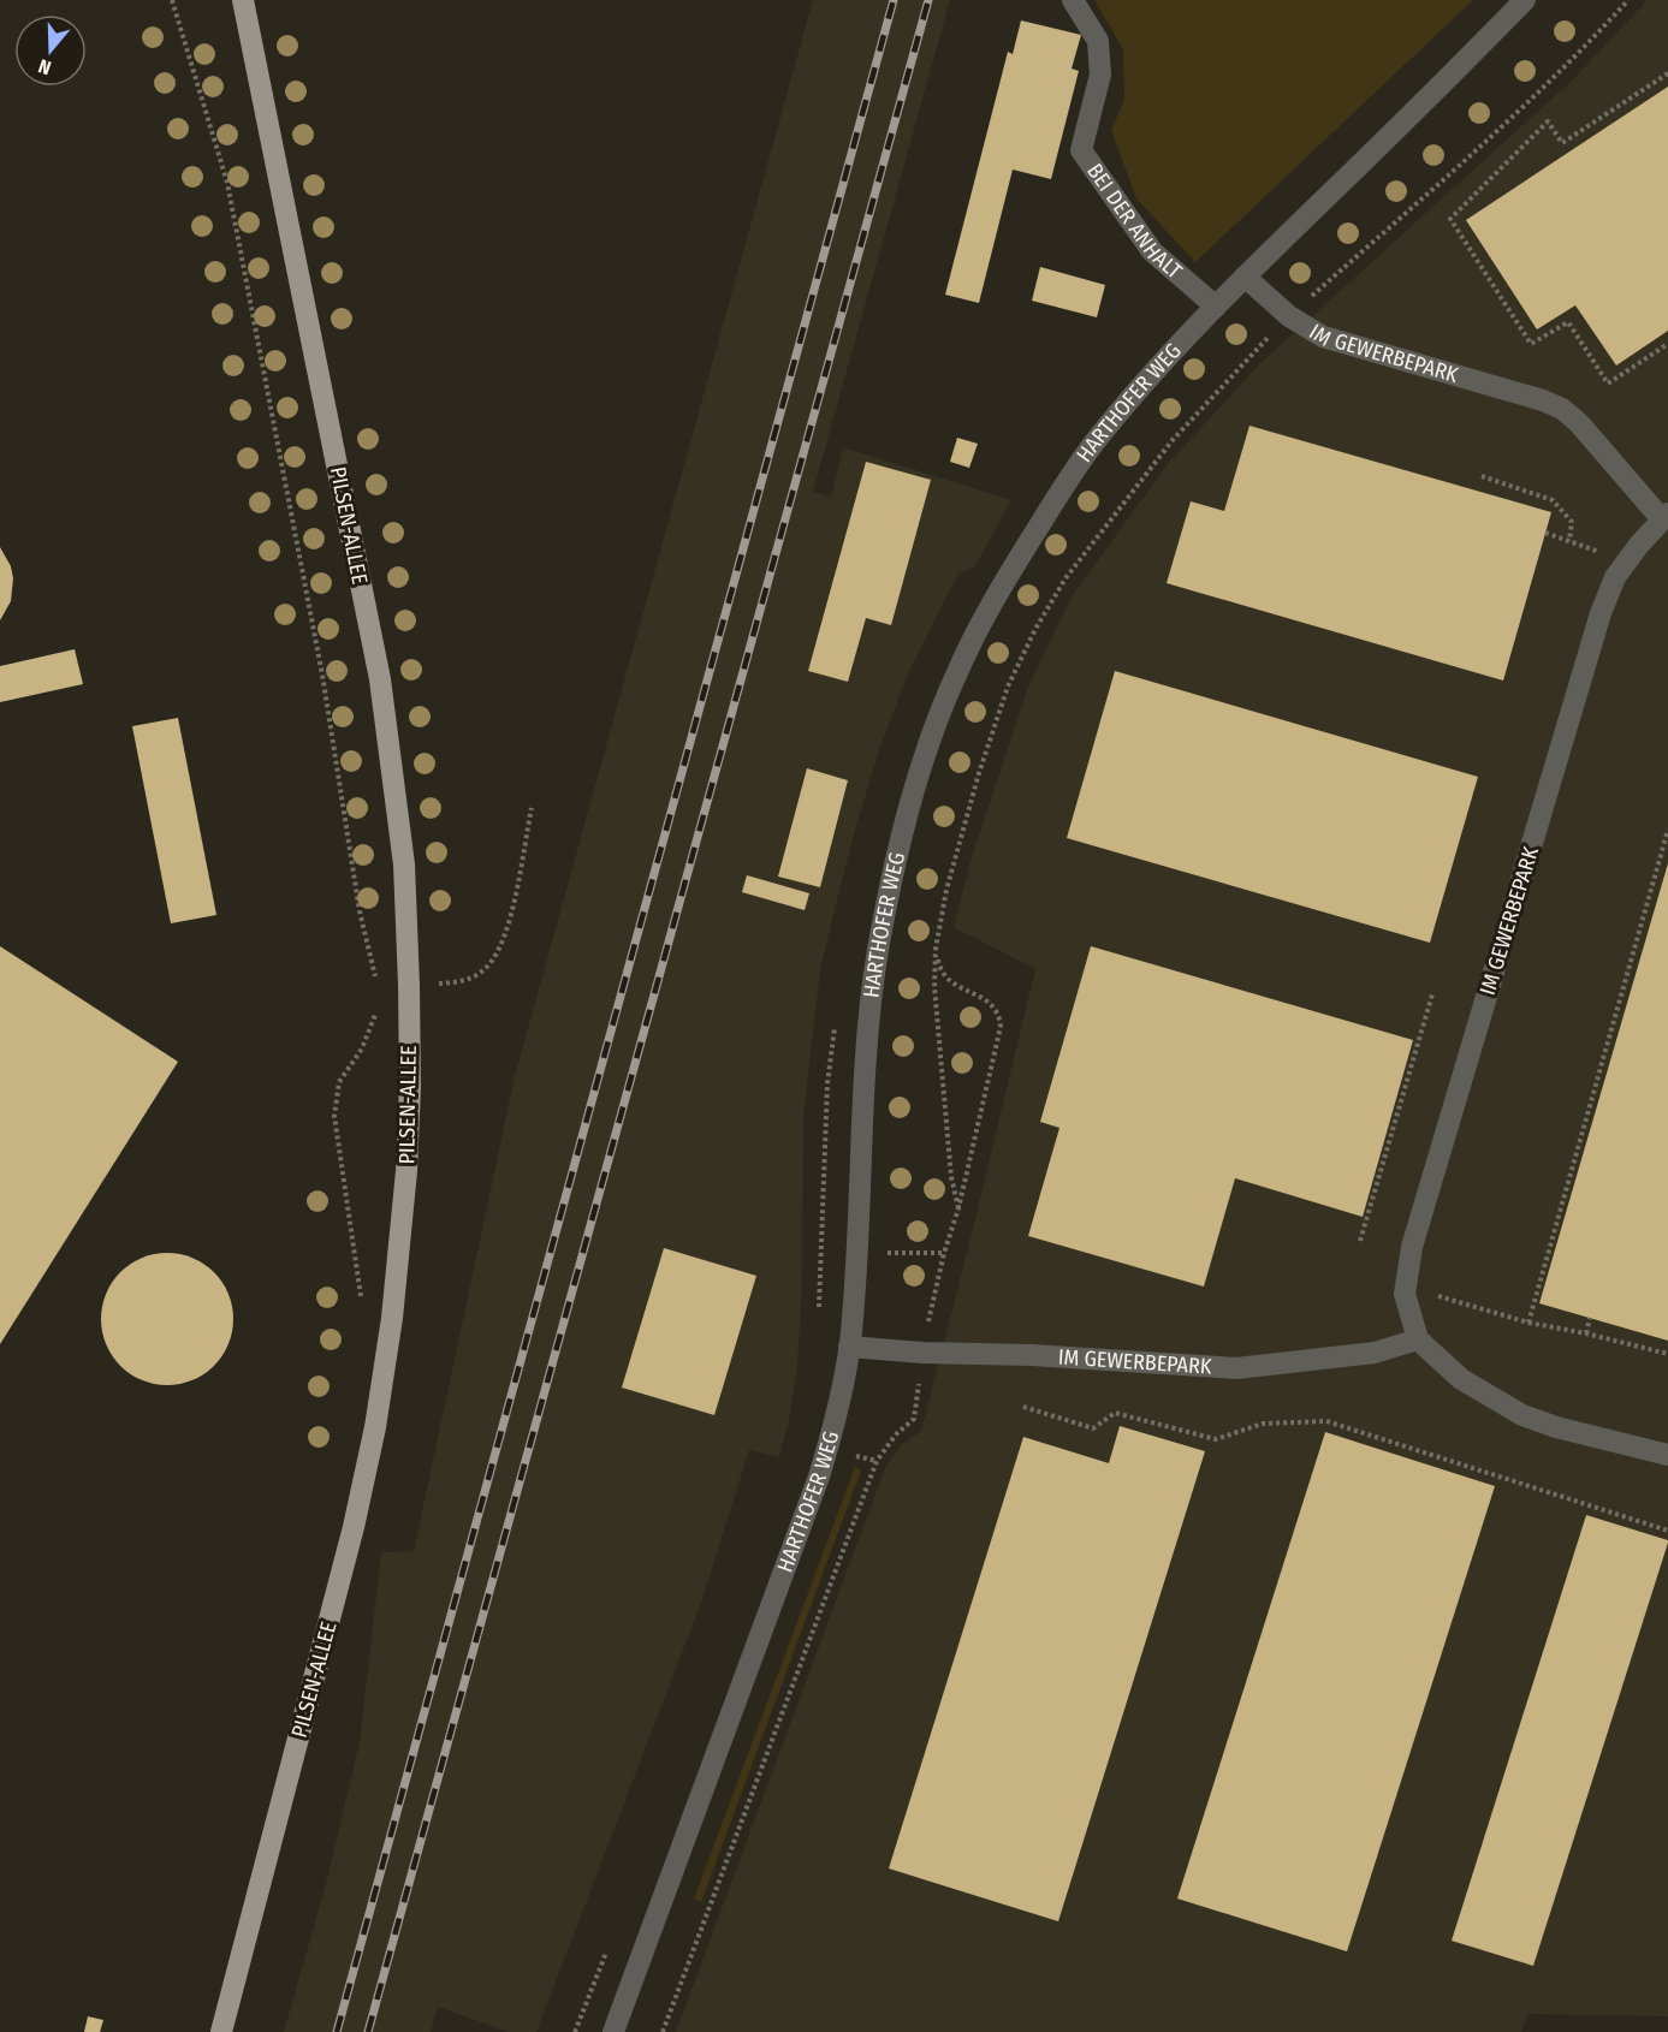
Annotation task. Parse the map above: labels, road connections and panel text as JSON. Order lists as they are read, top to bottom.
{
  "streets": {
    "main road": ["PILSEN-ALLEE"],
    "street": ["BEI DER ANHALT", "IM GEWERBEPARK", "HARTHOFER WEG"]
  },
  "crossings": [
    ["BEI DER ANHALT", "HARTHOFER WEG"],
    ["IM GEWERBEPARK", "HARTHOFER WEG"]
  ],
  "north": "bottom"
}
